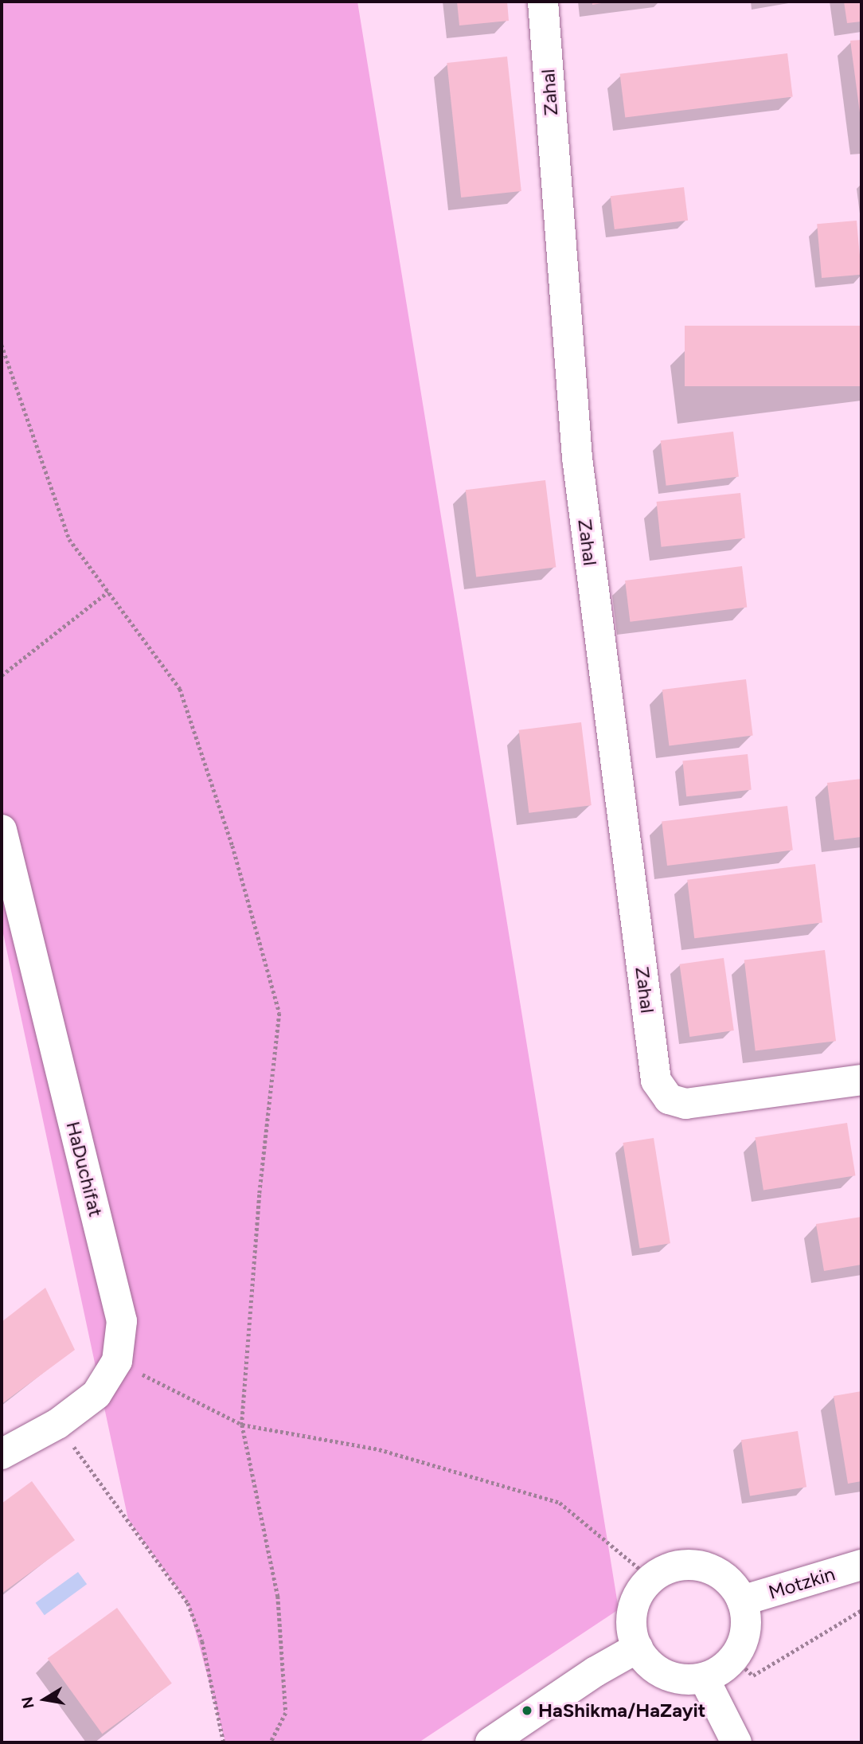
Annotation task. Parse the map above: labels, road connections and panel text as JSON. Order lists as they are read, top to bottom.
{
  "streets": {
    "street": ["Zahal", "HaDuchifat", "Motzkin"]
  },
  "places": ["HaShikma/HaZayit"],
  "north": "left"
}
